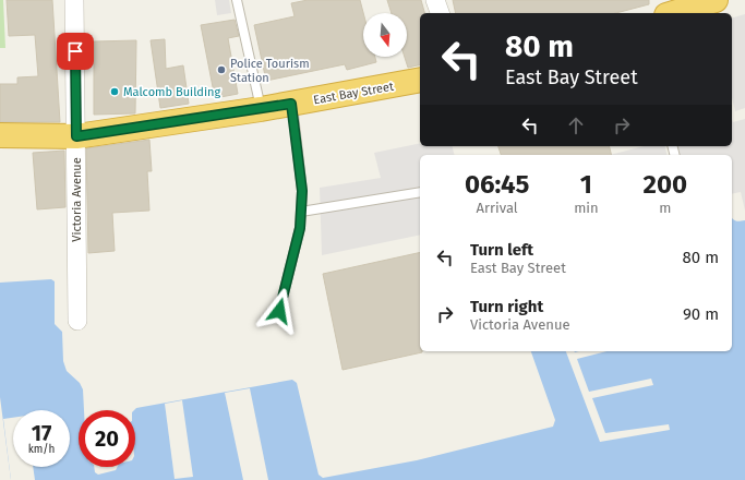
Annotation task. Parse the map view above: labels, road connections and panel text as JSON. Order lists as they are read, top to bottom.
{
  "streets": {
    "highway": ["East Bay Street"],
    "street": ["Victoria Avenue"]
  },
  "crossings": [
    ["East Bay Street", "Victoria Avenue"]
  ],
  "places": ["Police Tourism Station", "Malcomb Building"],
  "north": "bottom",
  "page": {
    "turn": ["80 m", "East Bay Street"],
    "eta": [
      "06:45",
      "Arrival",
      "1",
      "min",
      "200",
      "m"
    ],
    "list": [
      {
        "name": "Turn left",
        "note": "East Bay Street",
        "value": "80 m"
      },
      {
        "name": "Turn right",
        "note": "Victoria Avenue",
        "value": "90 m"
      }
    ],
    "speed": "17 km/h",
    "limit": "20"
  }
}
